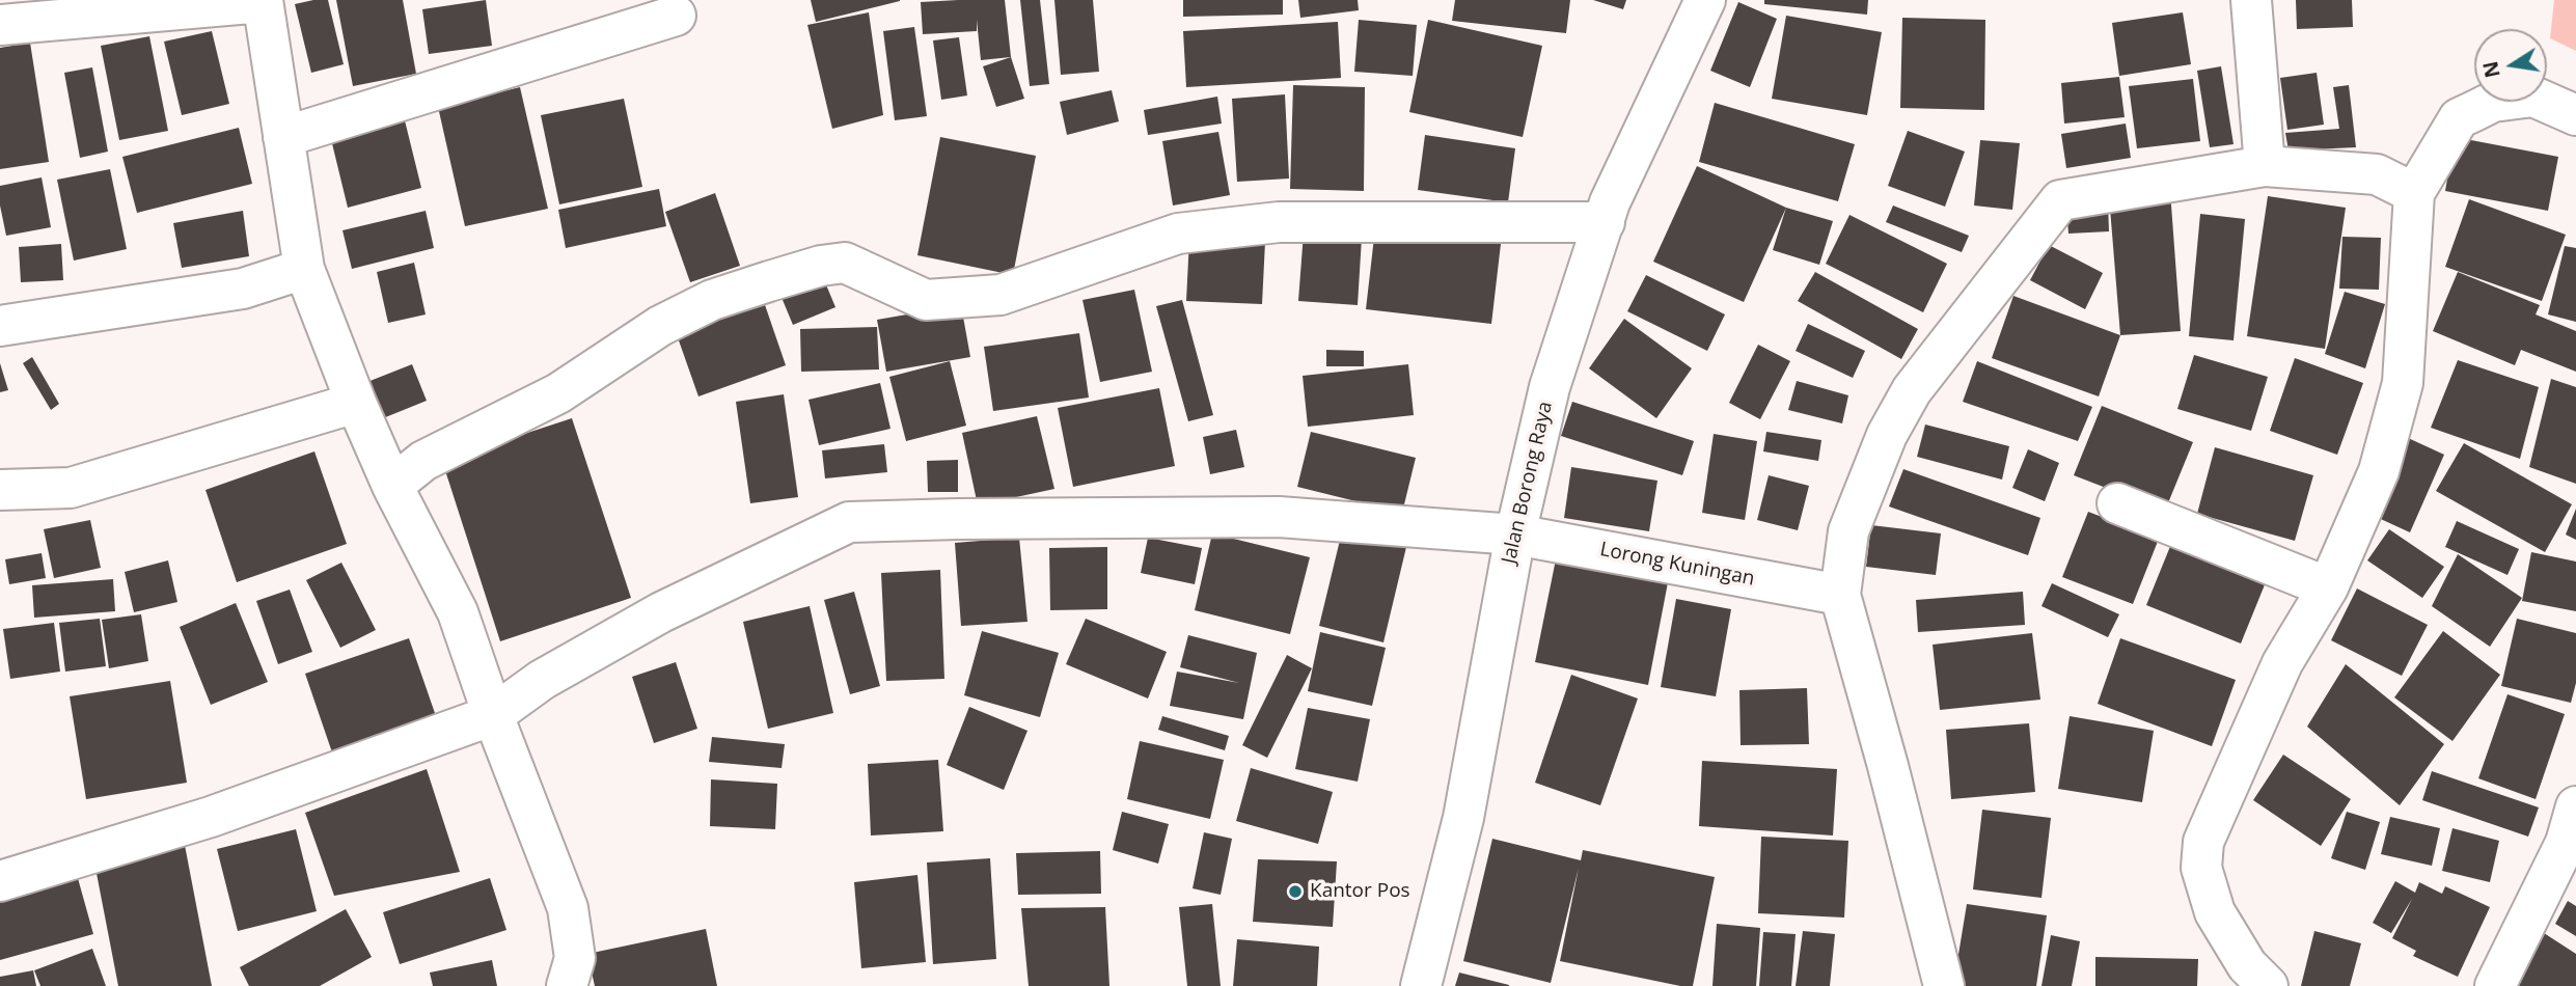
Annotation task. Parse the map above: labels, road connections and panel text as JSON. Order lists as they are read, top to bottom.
{
  "streets": {
    "street": ["Jalan Borong Raya", "Lorong Kuningan"]
  },
  "crossings": [
    ["Jalan Borong Raya", "Lorong Kuningan"]
  ],
  "places": ["Kantor Pos"],
  "north": "left"
}
